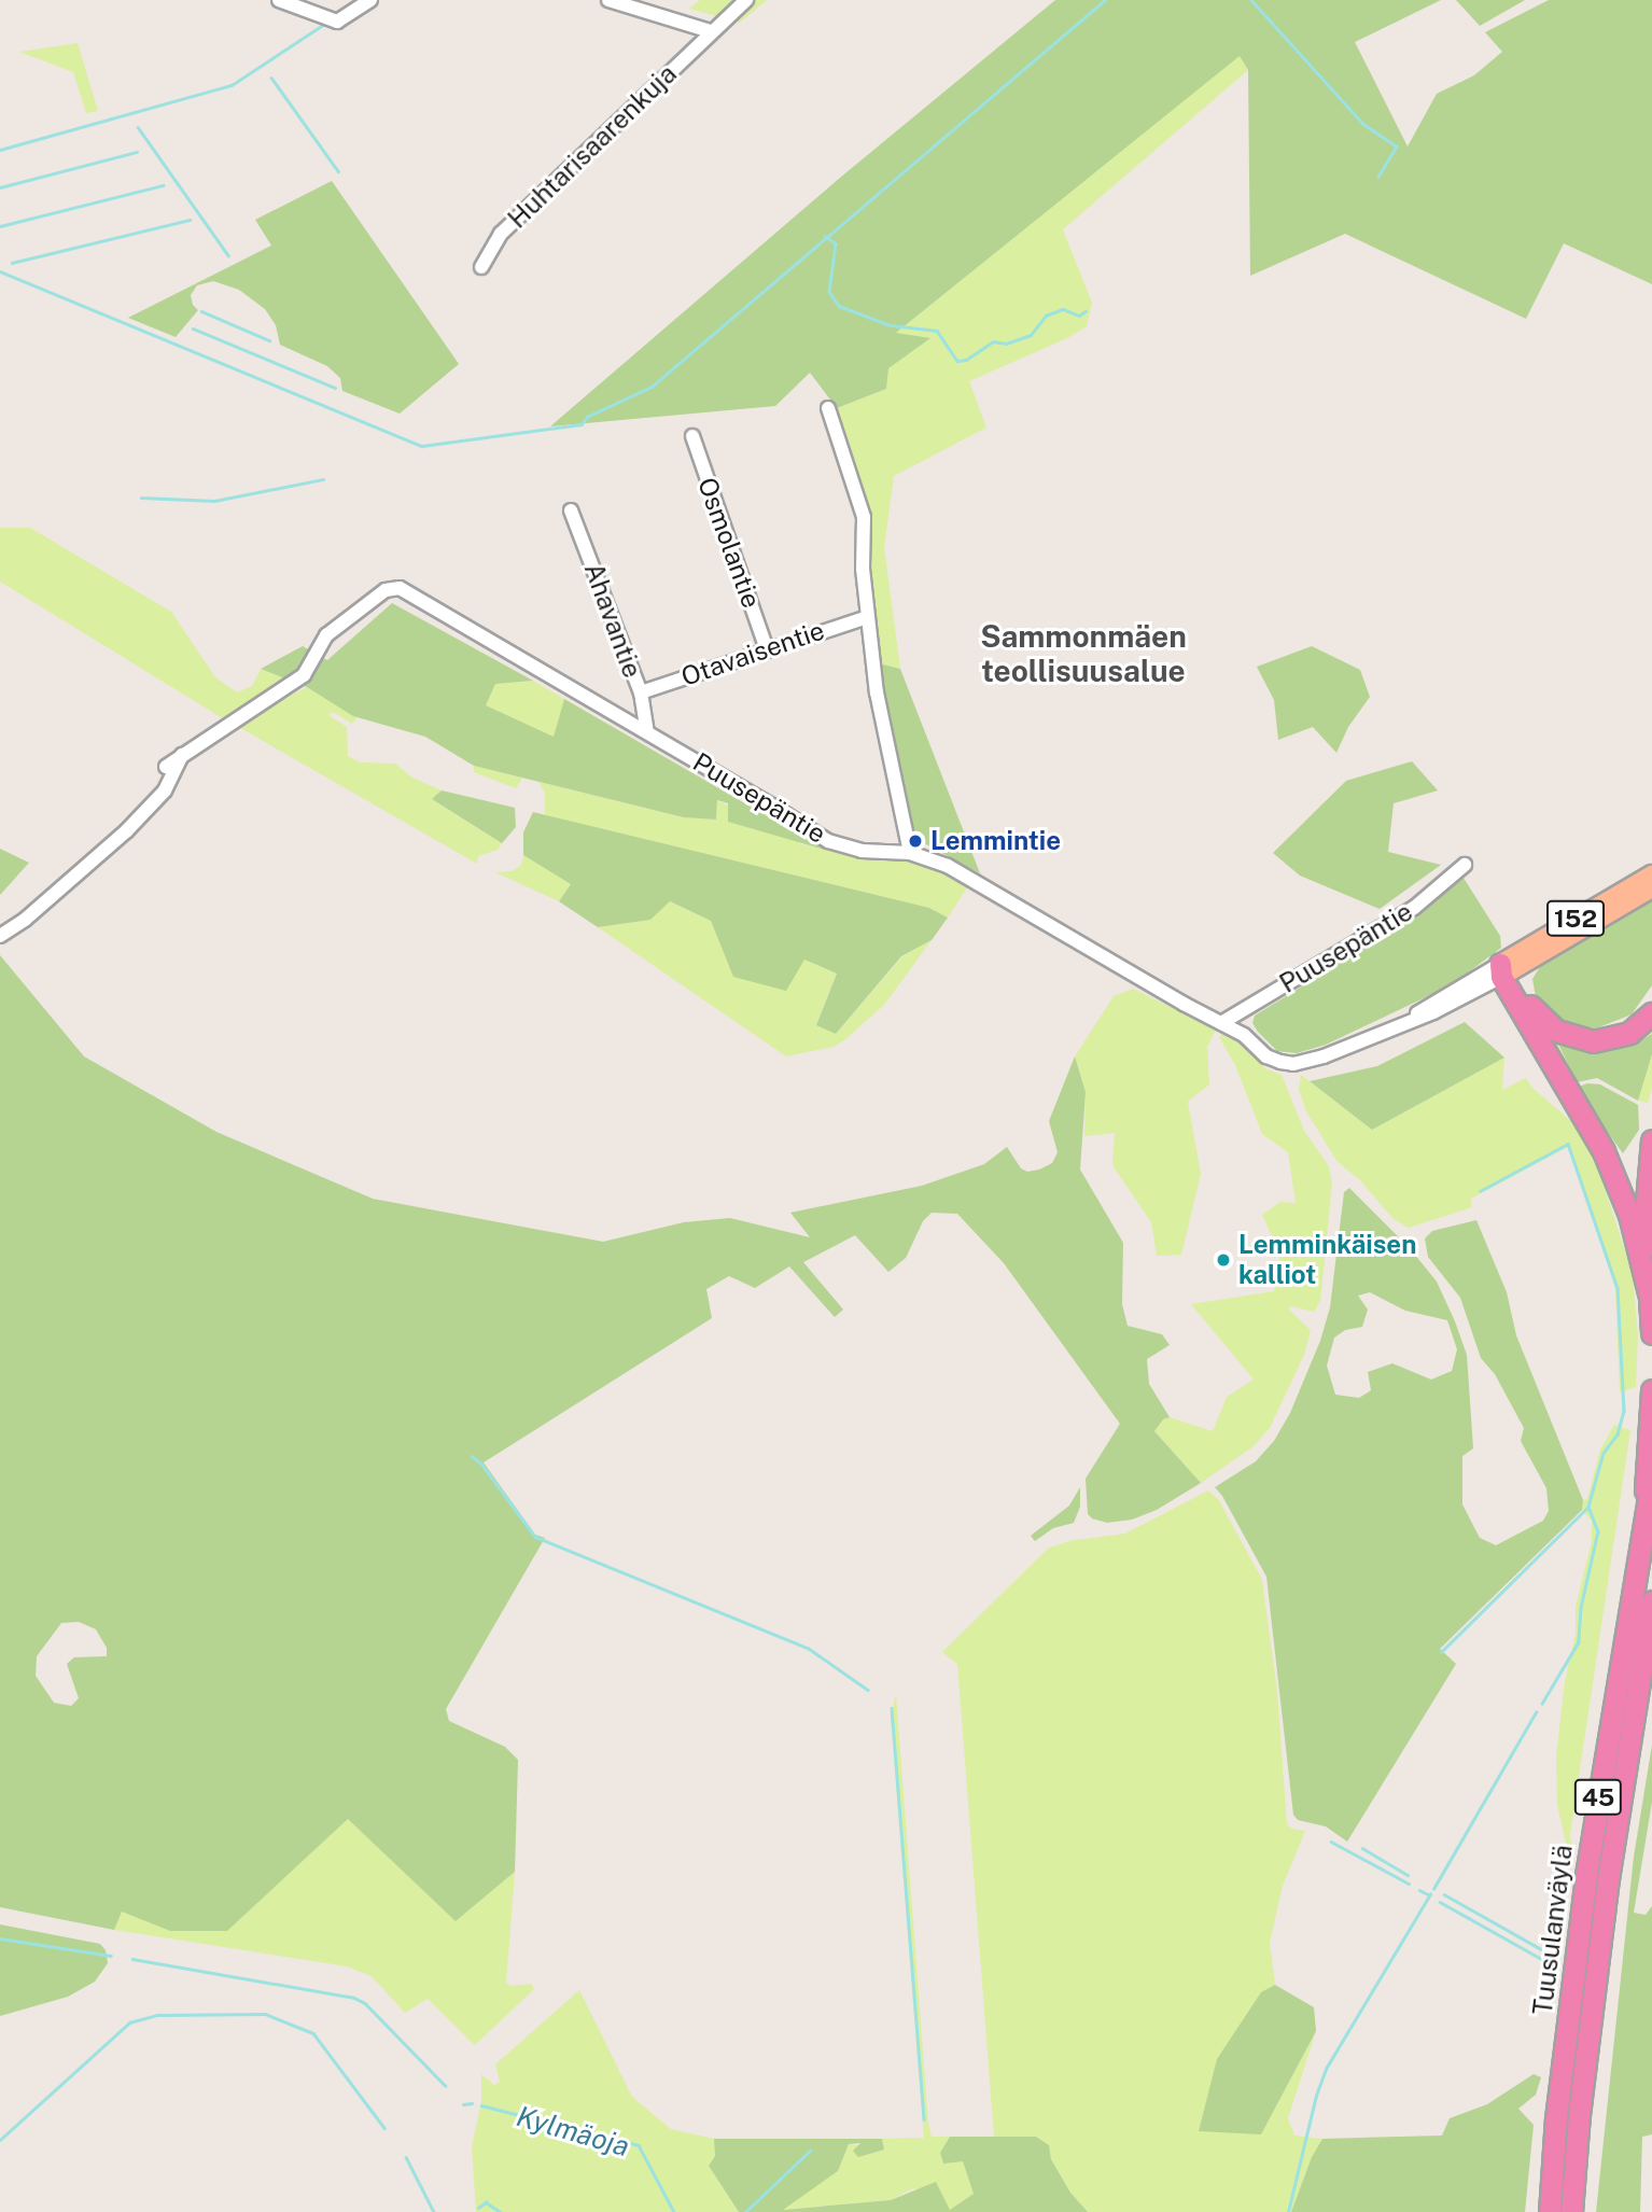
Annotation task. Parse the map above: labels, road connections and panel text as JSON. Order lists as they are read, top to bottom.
{
  "streets": {
    "highway": ["45", "Tuusulanväylä"],
    "main road": ["152"],
    "street": [
      "Huhtarisaarenkuja",
      "Osmolantie",
      "Ahavantie",
      "Otavaisentie",
      "Puusepäntie"
    ]
  },
  "crossings": [
    ["Osmolantie", "Otavaisentie"],
    ["Ahavantie", "Otavaisentie"],
    ["Ahavantie", "Puusepäntie"],
    ["Puusepäntie", "152"]
  ],
  "districts": ["Sammonmäen teollisuusalue"],
  "water": ["Kylmäoja"],
  "places": ["Lemmintie", "Lemminkäisen kalliot"]
}
